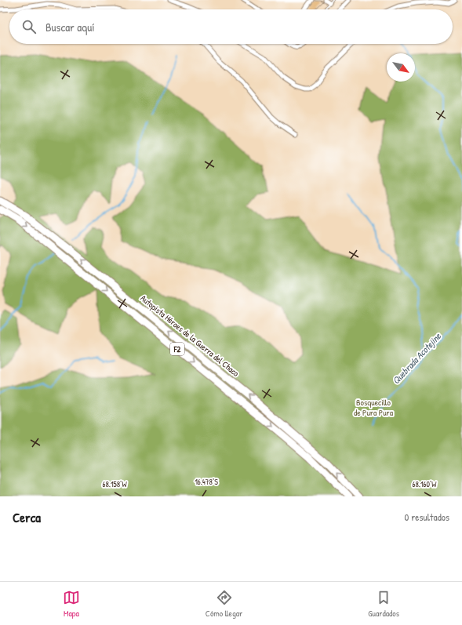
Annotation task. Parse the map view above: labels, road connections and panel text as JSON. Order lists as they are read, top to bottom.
{
  "streets": {
    "highway": ["Autopista Héroes de la Guerra del Chaco", "F2"]
  },
  "water": ["Quebrada Acotejine"],
  "parks": ["Bosquecillo de Pura Pura"],
  "north": "bottom right",
  "page": {
    "search": "Buscar aquí",
    "heading": ["Cerca", "0 resultados"],
    "nav": ["Mapa", "Cómo llegar", "Guardados"]
  },
  "coordinates": ["16.478°S", "68.158°W", "68.160°W"]
}
